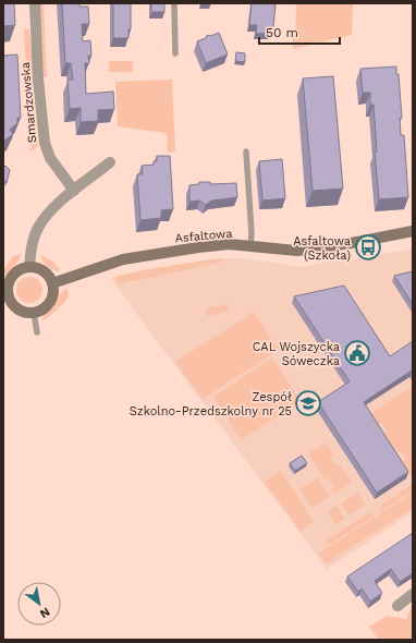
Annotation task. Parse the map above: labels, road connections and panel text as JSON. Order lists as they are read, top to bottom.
{
  "streets": {
    "street": ["Smardzowska", "Asfaltowa"]
  },
  "places": {
    "bus stop": ["Asfaltowa (Szkoła)"],
    "public building": ["CAL Wojszycka Sóweczka"],
    "school or university": ["Zespół Szkolno-Przedszkolny nr 25"]
  },
  "scale_bar": "50 m",
  "north": "bottom right"
}
